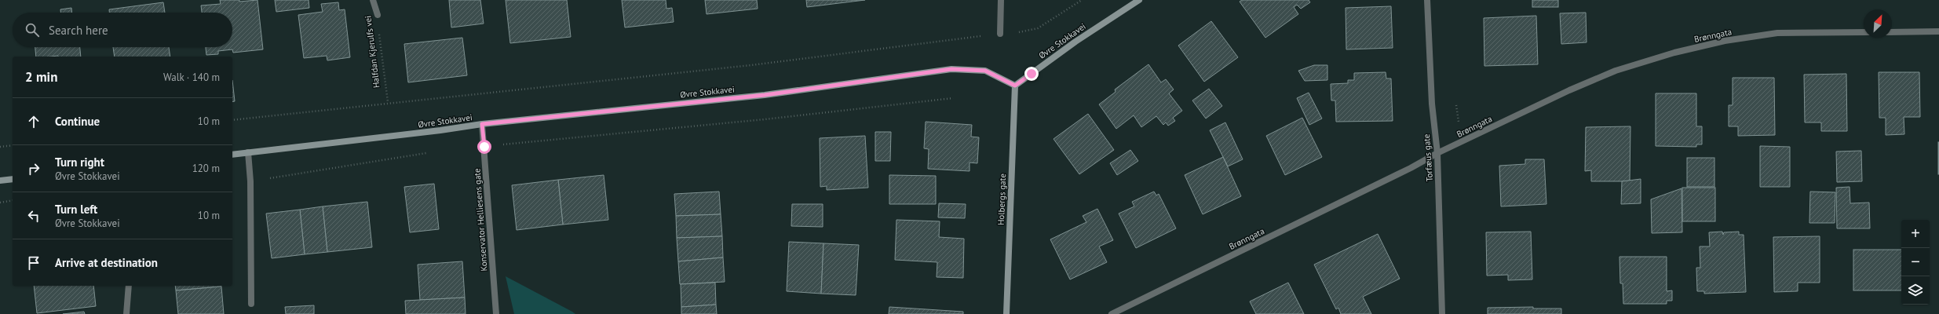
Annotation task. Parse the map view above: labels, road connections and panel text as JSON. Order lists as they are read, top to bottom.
{
  "streets": {
    "main road": ["Øvre Stokkavei", "Holbergs gate"],
    "street": [
      "Brønngata",
      "Halfdan Kjerulfs vei",
      "Torfæus gate",
      "Konservator Helliesens gate"
    ]
  },
  "crossings": [
    ["Brønngata", "Torfæus gate"],
    ["Øvre Stokkavei", "Holbergs gate"],
    ["Øvre Stokkavei", "Konservator Helliesens gate"]
  ],
  "north": "top right",
  "page": {
    "search": "Search here",
    "heading": ["2 min", "Walk · 140 m"],
    "list": [
      ["Continue", "10 m"],
      ["Turn right", "Øvre Stokkavei", "120 m"],
      ["Turn left", "Øvre Stokkavei", "10 m"],
      "Arrive at destination"
    ],
    "map_buttons": ["+", "−"]
  }
}
